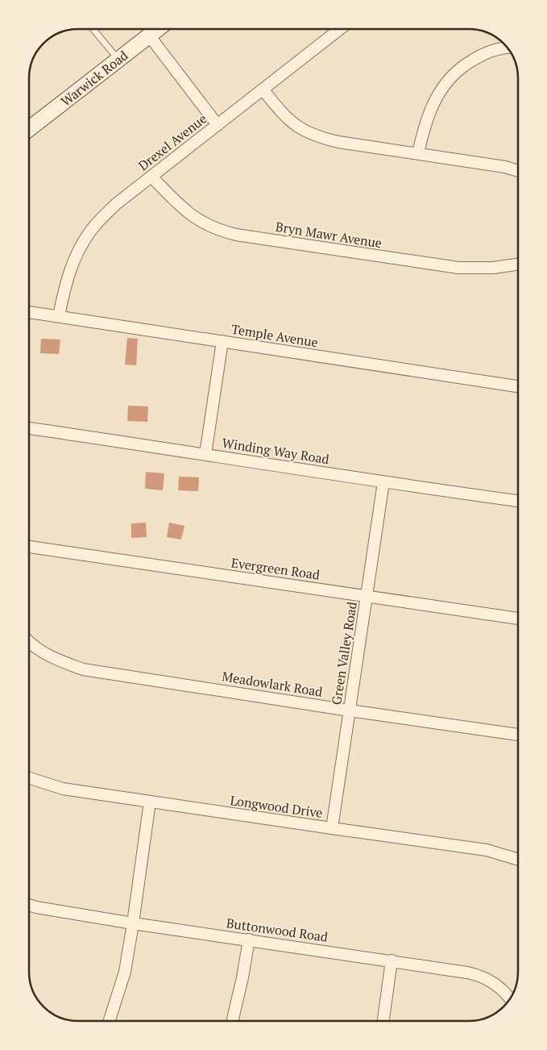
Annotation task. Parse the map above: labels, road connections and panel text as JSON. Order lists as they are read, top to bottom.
{
  "streets": {
    "street": [
      "Warwick Road",
      "Drexel Avenue",
      "Bryn Mawr Avenue",
      "Temple Avenue",
      "Winding Way Road",
      "Evergreen Road",
      "Green Valley Road",
      "Meadowlark Road",
      "Longwood Drive",
      "Buttonwood Road"
    ]
  },
  "crossings": [
    ["Drexel Avenue", "Bryn Mawr Avenue"],
    ["Drexel Avenue", "Temple Avenue"],
    ["Winding Way Road", "Green Valley Road"],
    ["Evergreen Road", "Green Valley Road"],
    ["Green Valley Road", "Meadowlark Road"],
    ["Green Valley Road", "Longwood Drive"]
  ]
}
